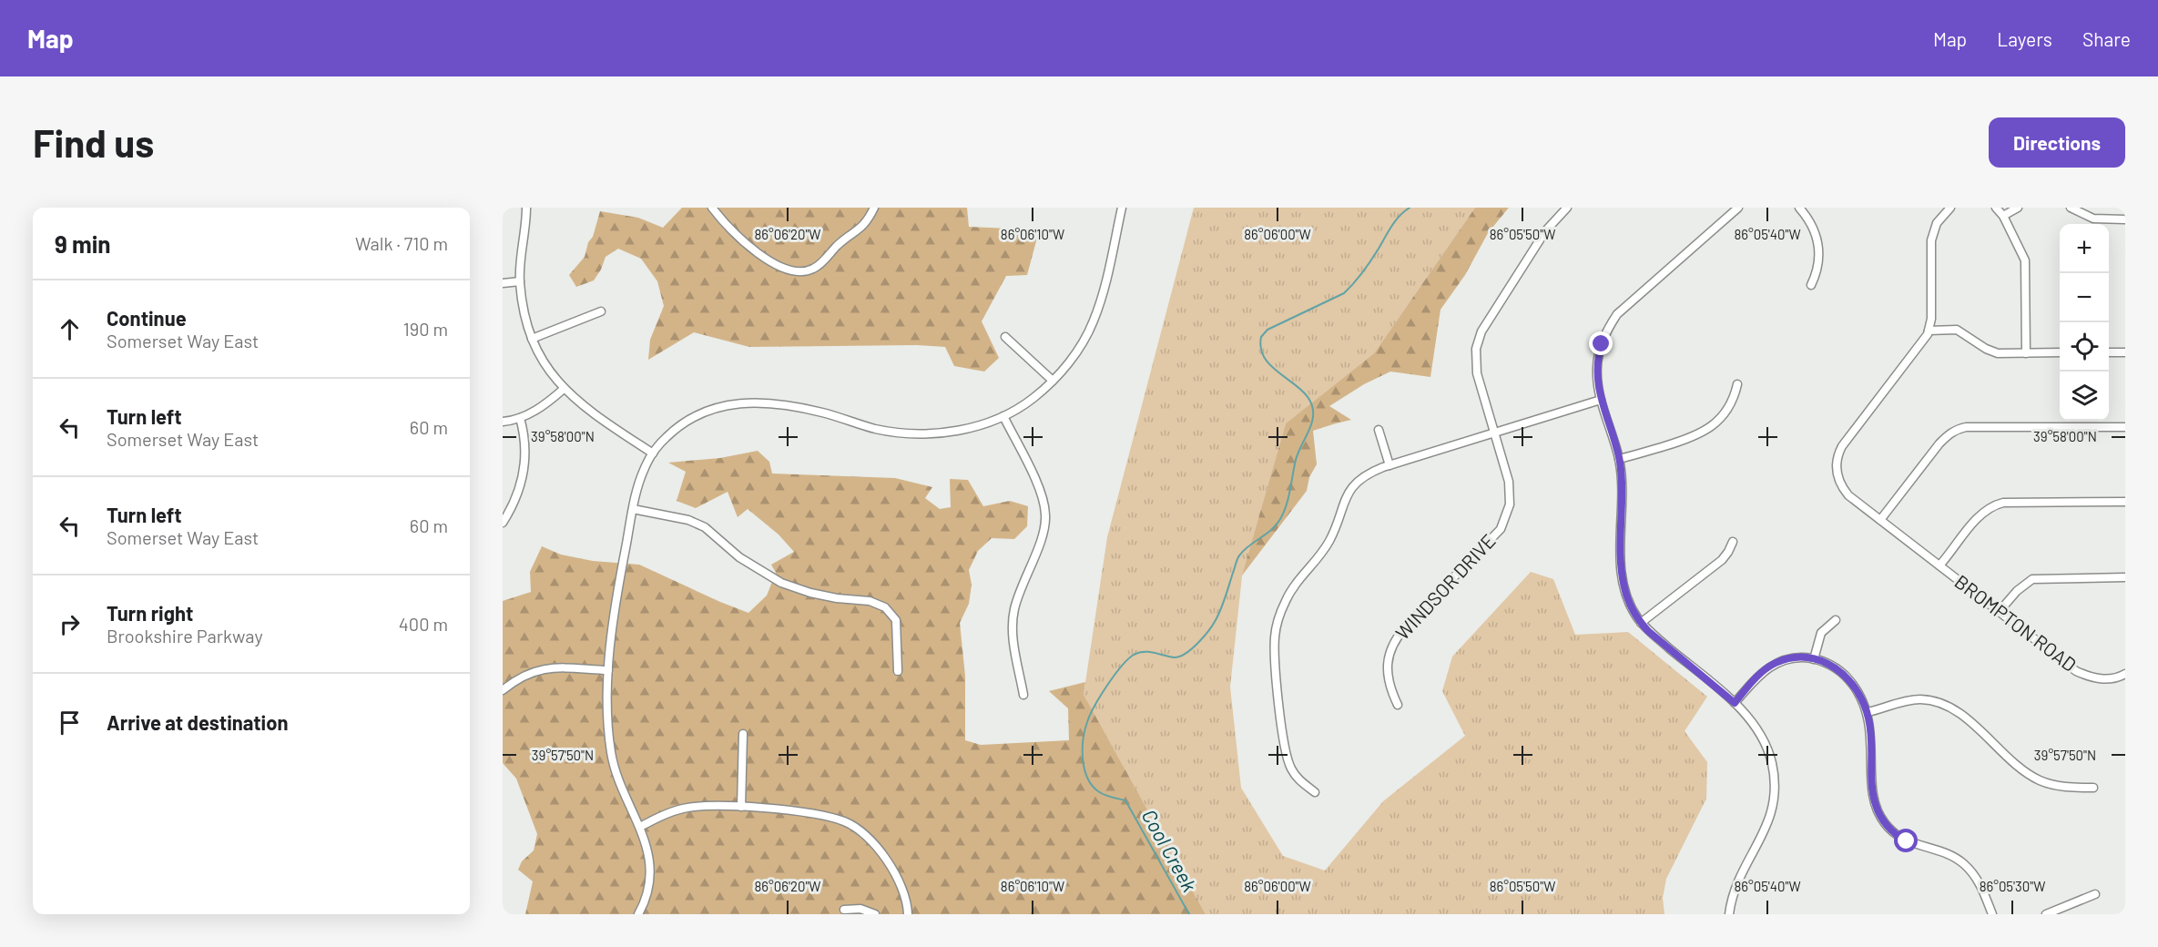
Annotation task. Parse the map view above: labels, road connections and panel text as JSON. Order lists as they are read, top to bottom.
{
  "streets": {
    "street": ["WINDSOR DRIVE", "BROMPTON ROAD"]
  },
  "water": ["Cool Creek"],
  "page": {
    "header": "Map",
    "nav": ["Map", "Layers", "Share"],
    "buttons": "Directions",
    "title": "Find us",
    "heading": ["9 min", "Walk · 710 m"],
    "map_buttons": ["+", "−"],
    "list": [
      ["Continue", "Somerset Way East", "190 m"],
      ["Turn left", "Somerset Way East", "60 m"],
      ["Turn left", "Somerset Way East", "60 m"],
      ["Turn right", "Brookshire Parkway", "400 m"],
      "Arrive at destination"
    ]
  },
  "coordinates": [
    "86°06'20\"W",
    "86°06'10\"W",
    "86°06'00\"W",
    "86°05'50\"W",
    "86°05'40\"W",
    "39°58'00\"N",
    "39°57'50\"N",
    "86°05'30\"W"
  ]
}
